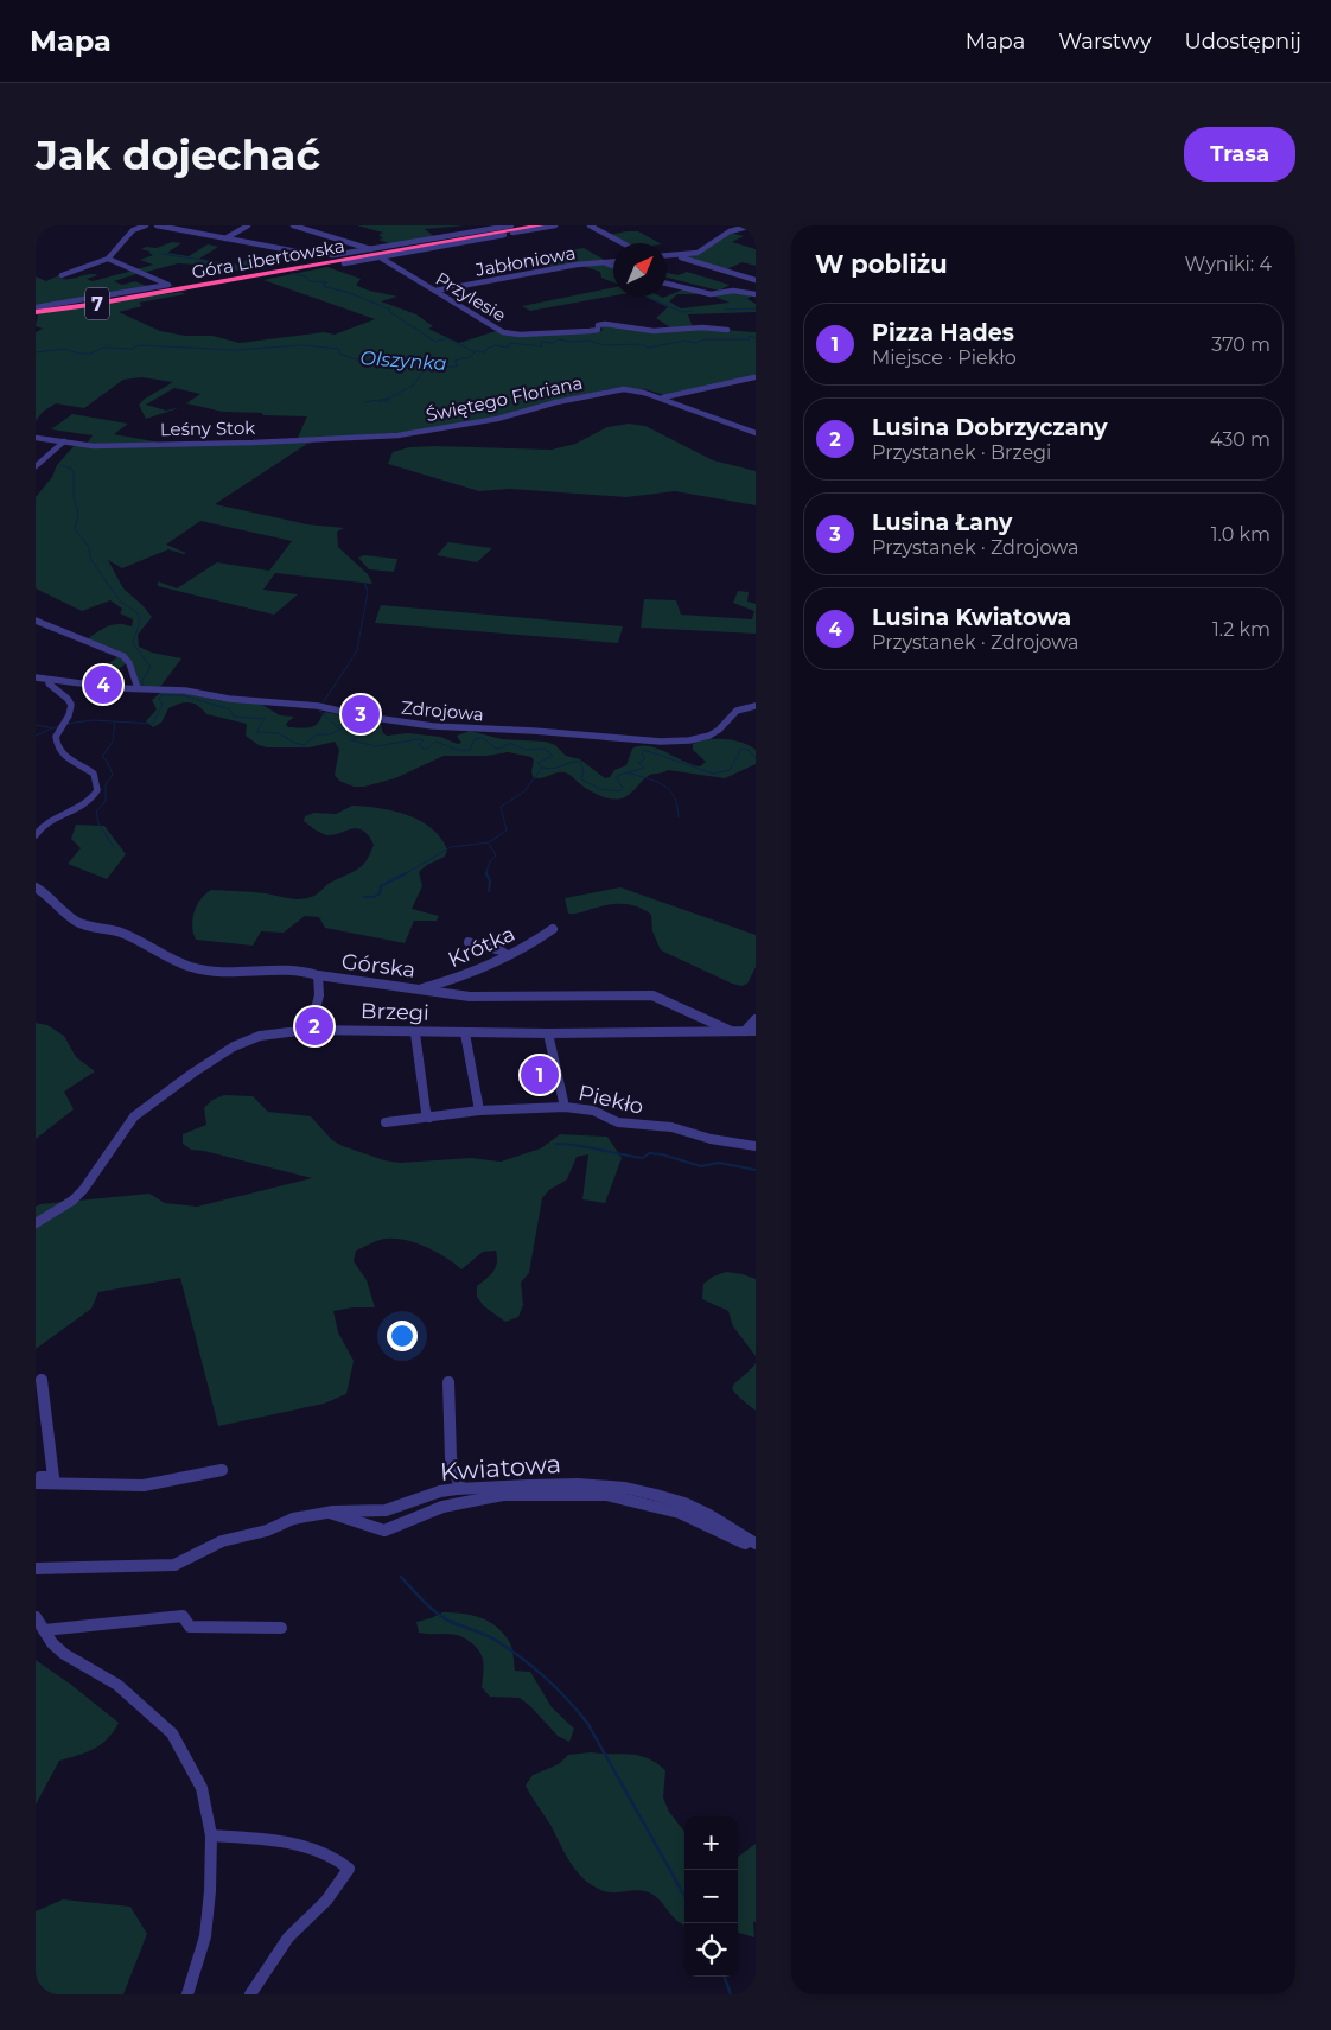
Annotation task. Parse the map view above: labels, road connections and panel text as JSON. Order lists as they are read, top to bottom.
{
  "streets": {
    "highway": ["Góra Libertowska", "7"],
    "street": [
      "Jabłoniowa",
      "Przylesie",
      "Świętego Floriana",
      "Leśny Stok",
      "Zdrojowa",
      "Krótka",
      "Górska",
      "Brzegi",
      "Piekło",
      "Kwiatowa"
    ]
  },
  "crossings": [
    ["Góra Libertowska", "Przylesie"],
    ["Góra Libertowska", "7"],
    ["Jabłoniowa", "Przylesie"],
    ["Świętego Floriana", "Leśny Stok"],
    ["Krótka", "Górska"],
    ["Górska", "Brzegi"]
  ],
  "water": ["Olszynka"],
  "north": "top right",
  "page": {
    "header": "Mapa",
    "nav": ["Mapa", "Warstwy", "Udostępnij"],
    "buttons": "Trasa",
    "title": "Jak dojechać",
    "heading": ["W pobliżu", "Wyniki: 4"],
    "list": [
      {
        "mark": "1",
        "name": "Pizza Hades",
        "note": "Miejsce · Piekło",
        "value": "370 m"
      },
      {
        "mark": "2",
        "name": "Lusina Dobrzyczany",
        "note": "Przystanek · Brzegi",
        "value": "430 m"
      },
      {
        "mark": "3",
        "name": "Lusina Łany",
        "note": "Przystanek · Zdrojowa",
        "value": "1.0 km"
      },
      {
        "mark": "4",
        "name": "Lusina Kwiatowa",
        "note": "Przystanek · Zdrojowa",
        "value": "1.2 km"
      }
    ],
    "pins": [
      "4",
      "3",
      "2",
      "1"
    ],
    "map_buttons": ["+", "−"]
  }
}
